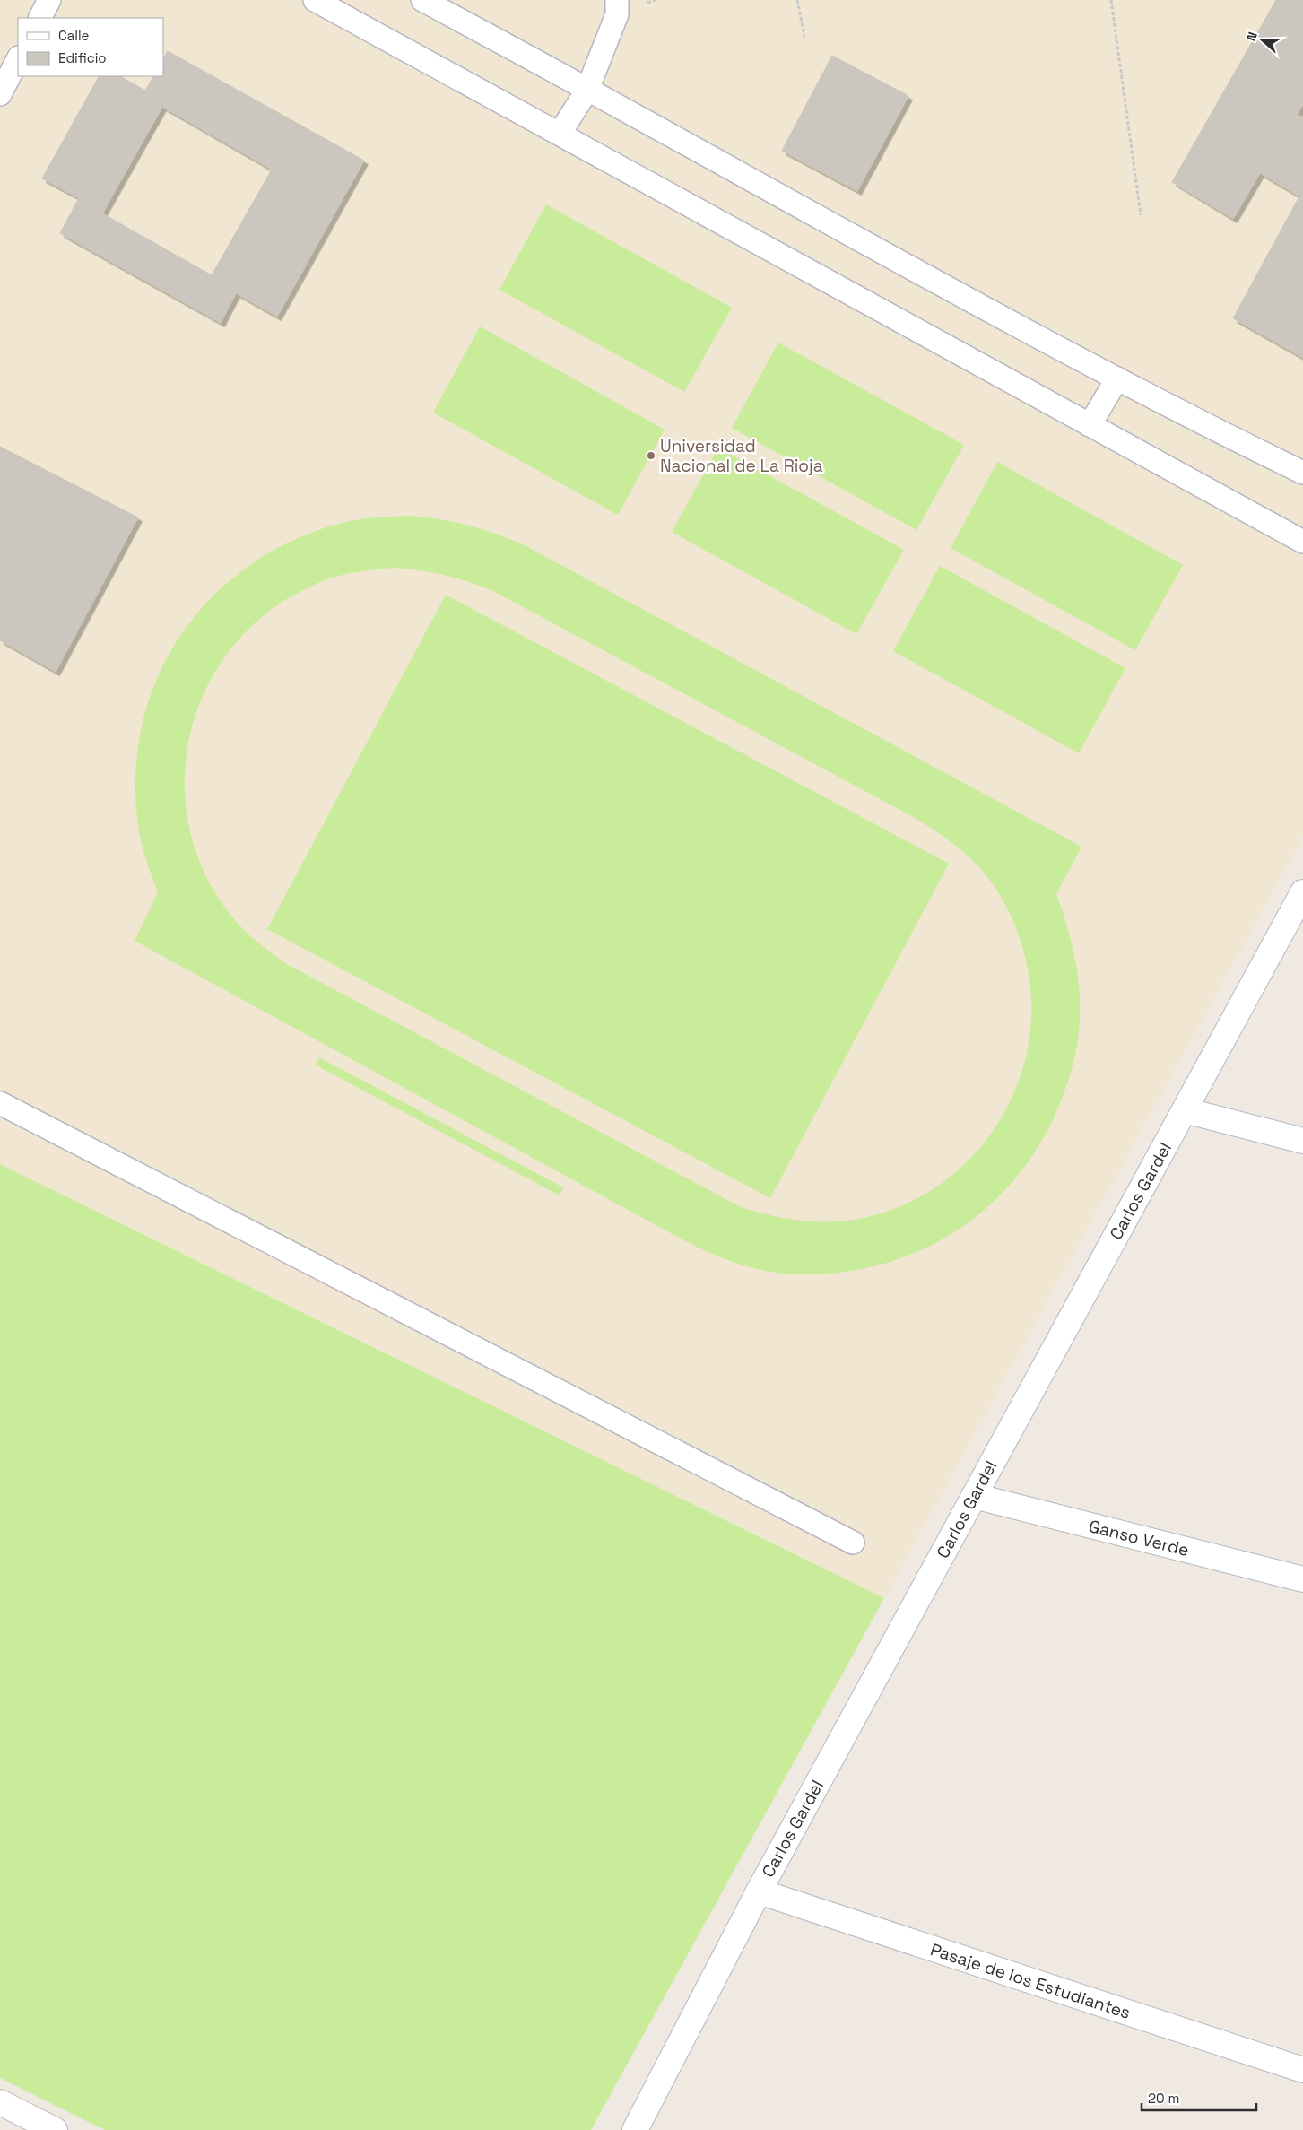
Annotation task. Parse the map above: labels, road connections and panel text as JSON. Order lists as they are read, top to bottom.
{
  "streets": {
    "street": ["Carlos Gardel", "Ganso Verde", "Pasaje de los Estudiantes"]
  },
  "crossings": [
    ["Carlos Gardel", "Ganso Verde"],
    ["Carlos Gardel", "Pasaje de los Estudiantes"]
  ],
  "places": ["Universidad Nacional de La Rioja"],
  "legend": ["Calle", "Edificio"],
  "scale_bar": "20 m",
  "north": "left"
}
